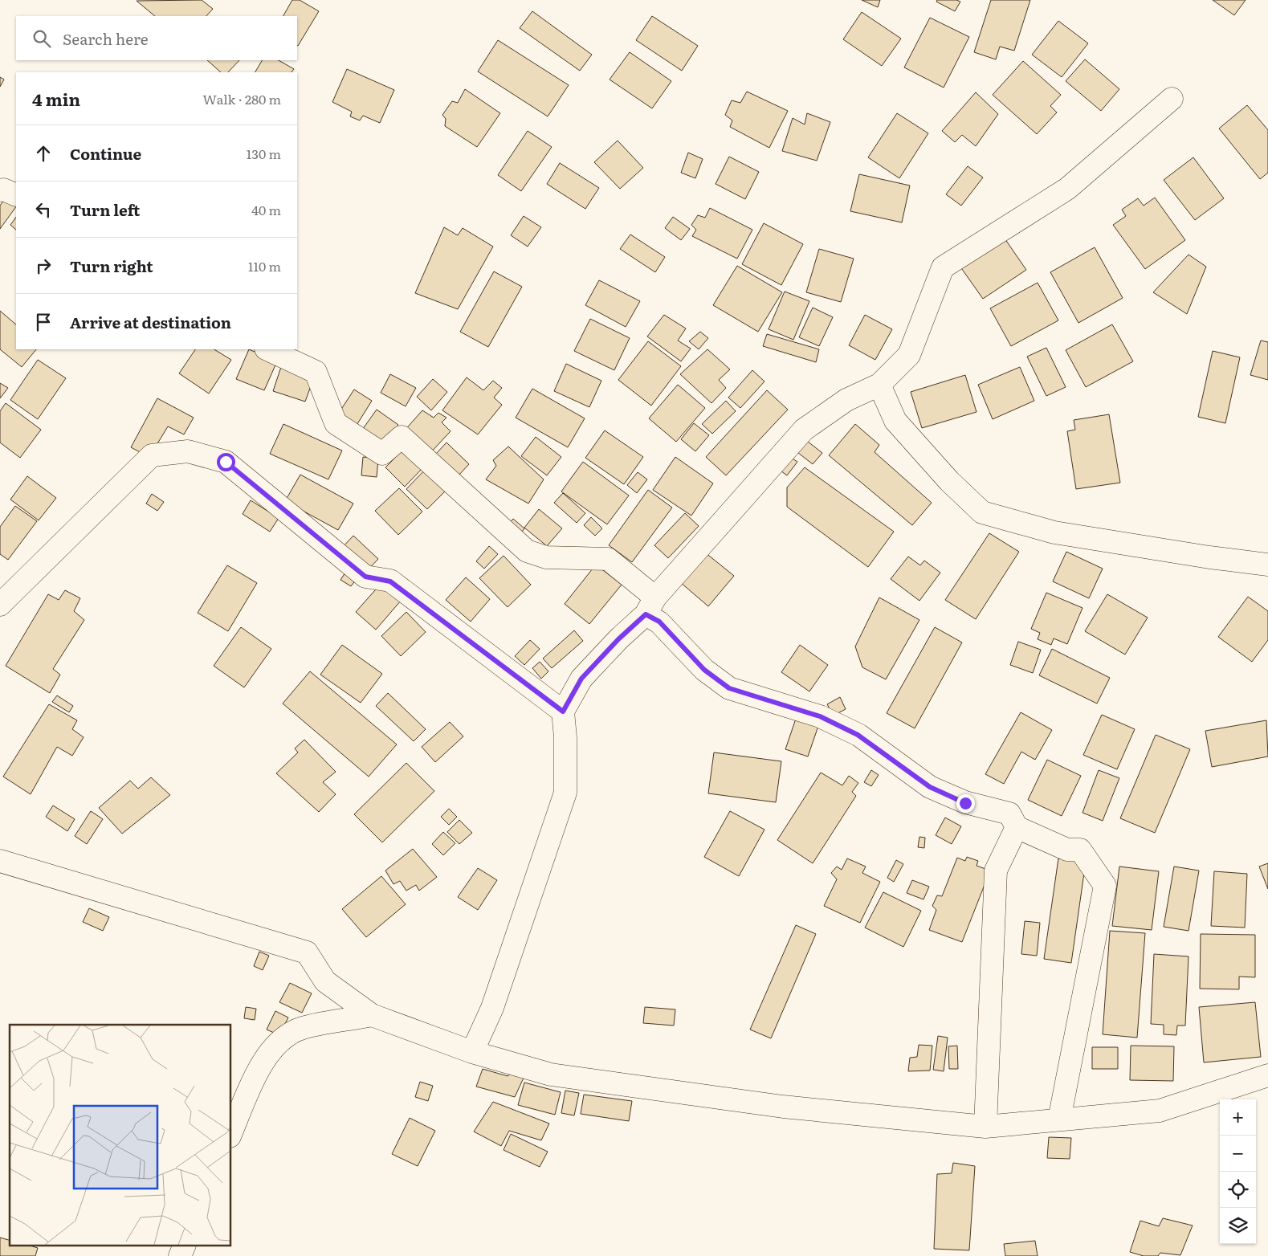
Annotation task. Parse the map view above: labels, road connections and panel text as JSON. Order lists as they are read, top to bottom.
{
  "page": {
    "search": "Search here",
    "heading": ["4 min", "Walk · 280 m"],
    "list": [
      ["Continue", "130 m"],
      ["Turn left", "40 m"],
      ["Turn right", "110 m"],
      "Arrive at destination"
    ],
    "map_buttons": ["+", "−"]
  }
}
